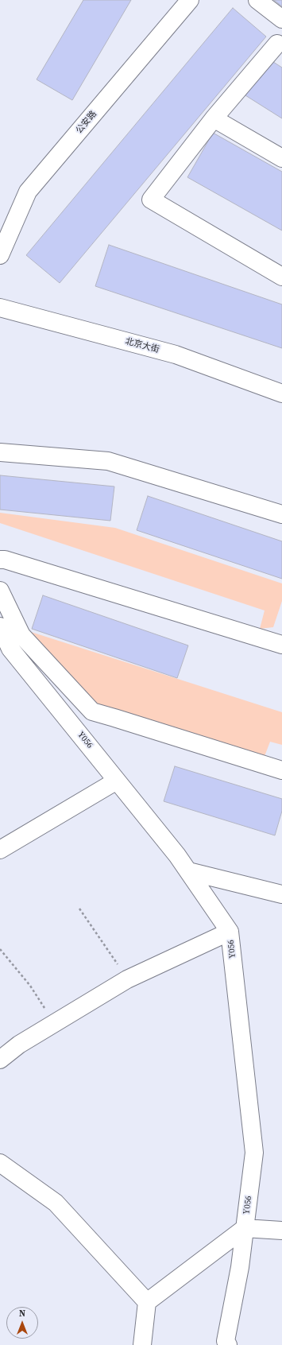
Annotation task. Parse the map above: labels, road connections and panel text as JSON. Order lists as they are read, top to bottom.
{
  "streets": {
    "street": ["公安路", "北京大街", "Y056"]
  },
  "north": "top"
}
